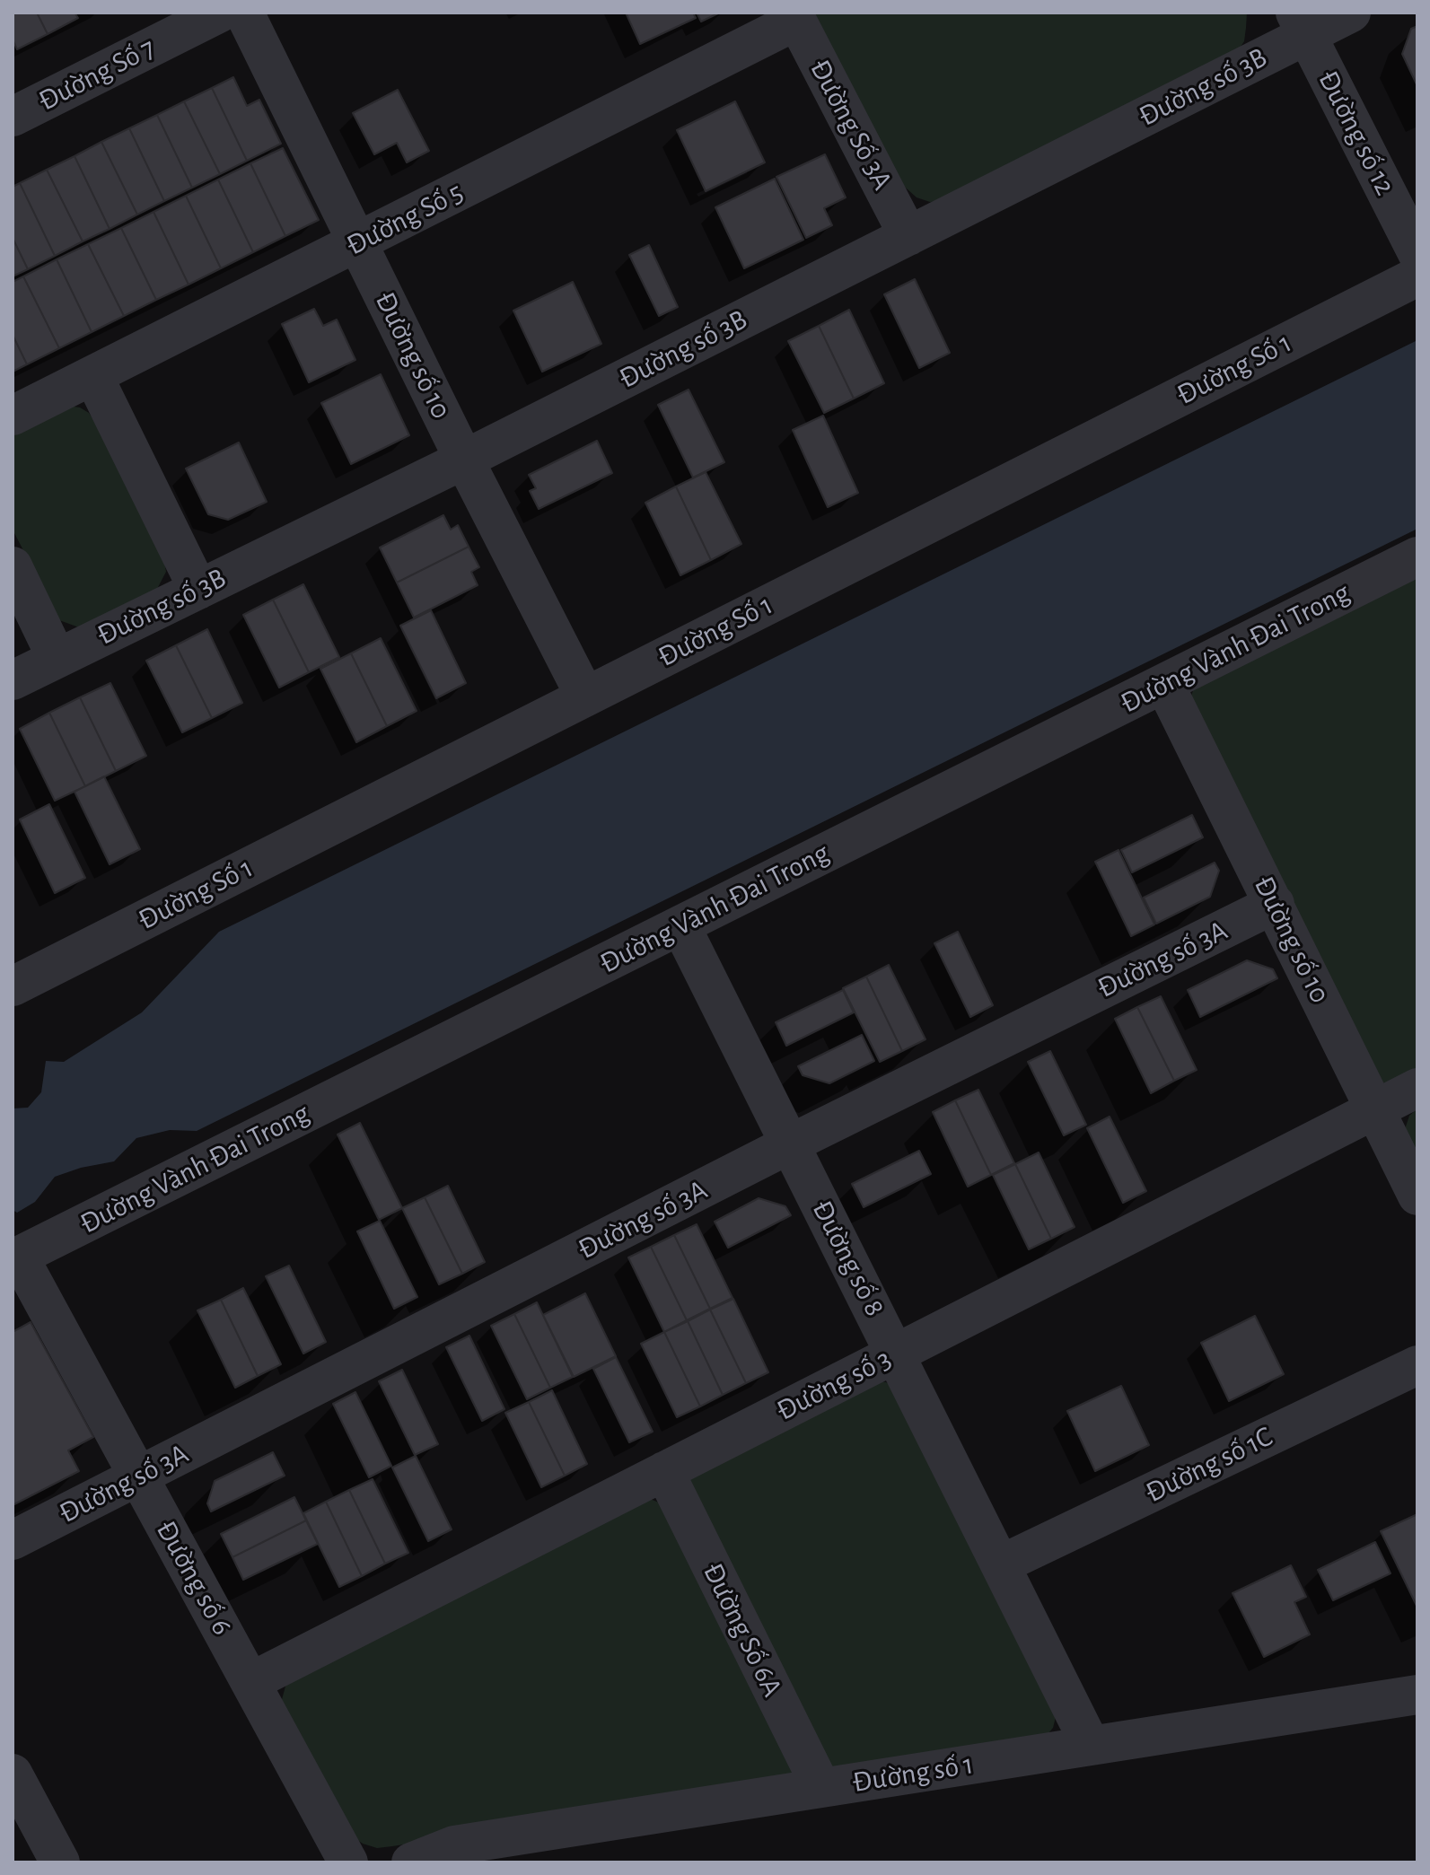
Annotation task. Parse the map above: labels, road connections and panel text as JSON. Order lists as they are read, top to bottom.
{
  "streets": {
    "street": [
      "Đường Số 7",
      "Đường số 3B",
      "Đường Số 3A",
      "Đường số 12",
      "Đường Số 5",
      "Đường số 10",
      "Đường Số 1",
      "Đường Vành Đai Trong",
      "Đường số 3A",
      "Đường số 8",
      "Đường số 3",
      "Đường số 1C",
      "Đường số 6",
      "Đường Số 6A",
      "Đường số 1"
    ]
  },
  "crossings": [
    ["Đường số 3B", "Đường Số 3A"],
    ["Đường số 3B", "Đường số 12"],
    ["Đường số 3B", "Đường số 10"],
    ["Đường Số 3A", "Đường Số 5"],
    ["Đường Số 5", "Đường số 10"],
    ["Đường số 10", "Đường Số 1"],
    ["Đường số 10", "Đường Vành Đai Trong"],
    ["Đường số 10", "Đường số 3A"],
    ["Đường số 10", "Đường số 3"],
    ["Đường Vành Đai Trong", "Đường số 8"],
    ["Đường Vành Đai Trong", "Đường số 6"],
    ["Đường số 3A", "Đường số 8"],
    ["Đường số 3A", "Đường số 6"],
    ["Đường số 8", "Đường số 3"],
    ["Đường số 8", "Đường số 1C"],
    ["Đường số 8", "Đường số 1"],
    ["Đường số 3", "Đường số 6"],
    ["Đường số 3", "Đường Số 6A"],
    ["Đường Số 6A", "Đường số 1"]
  ]
}
